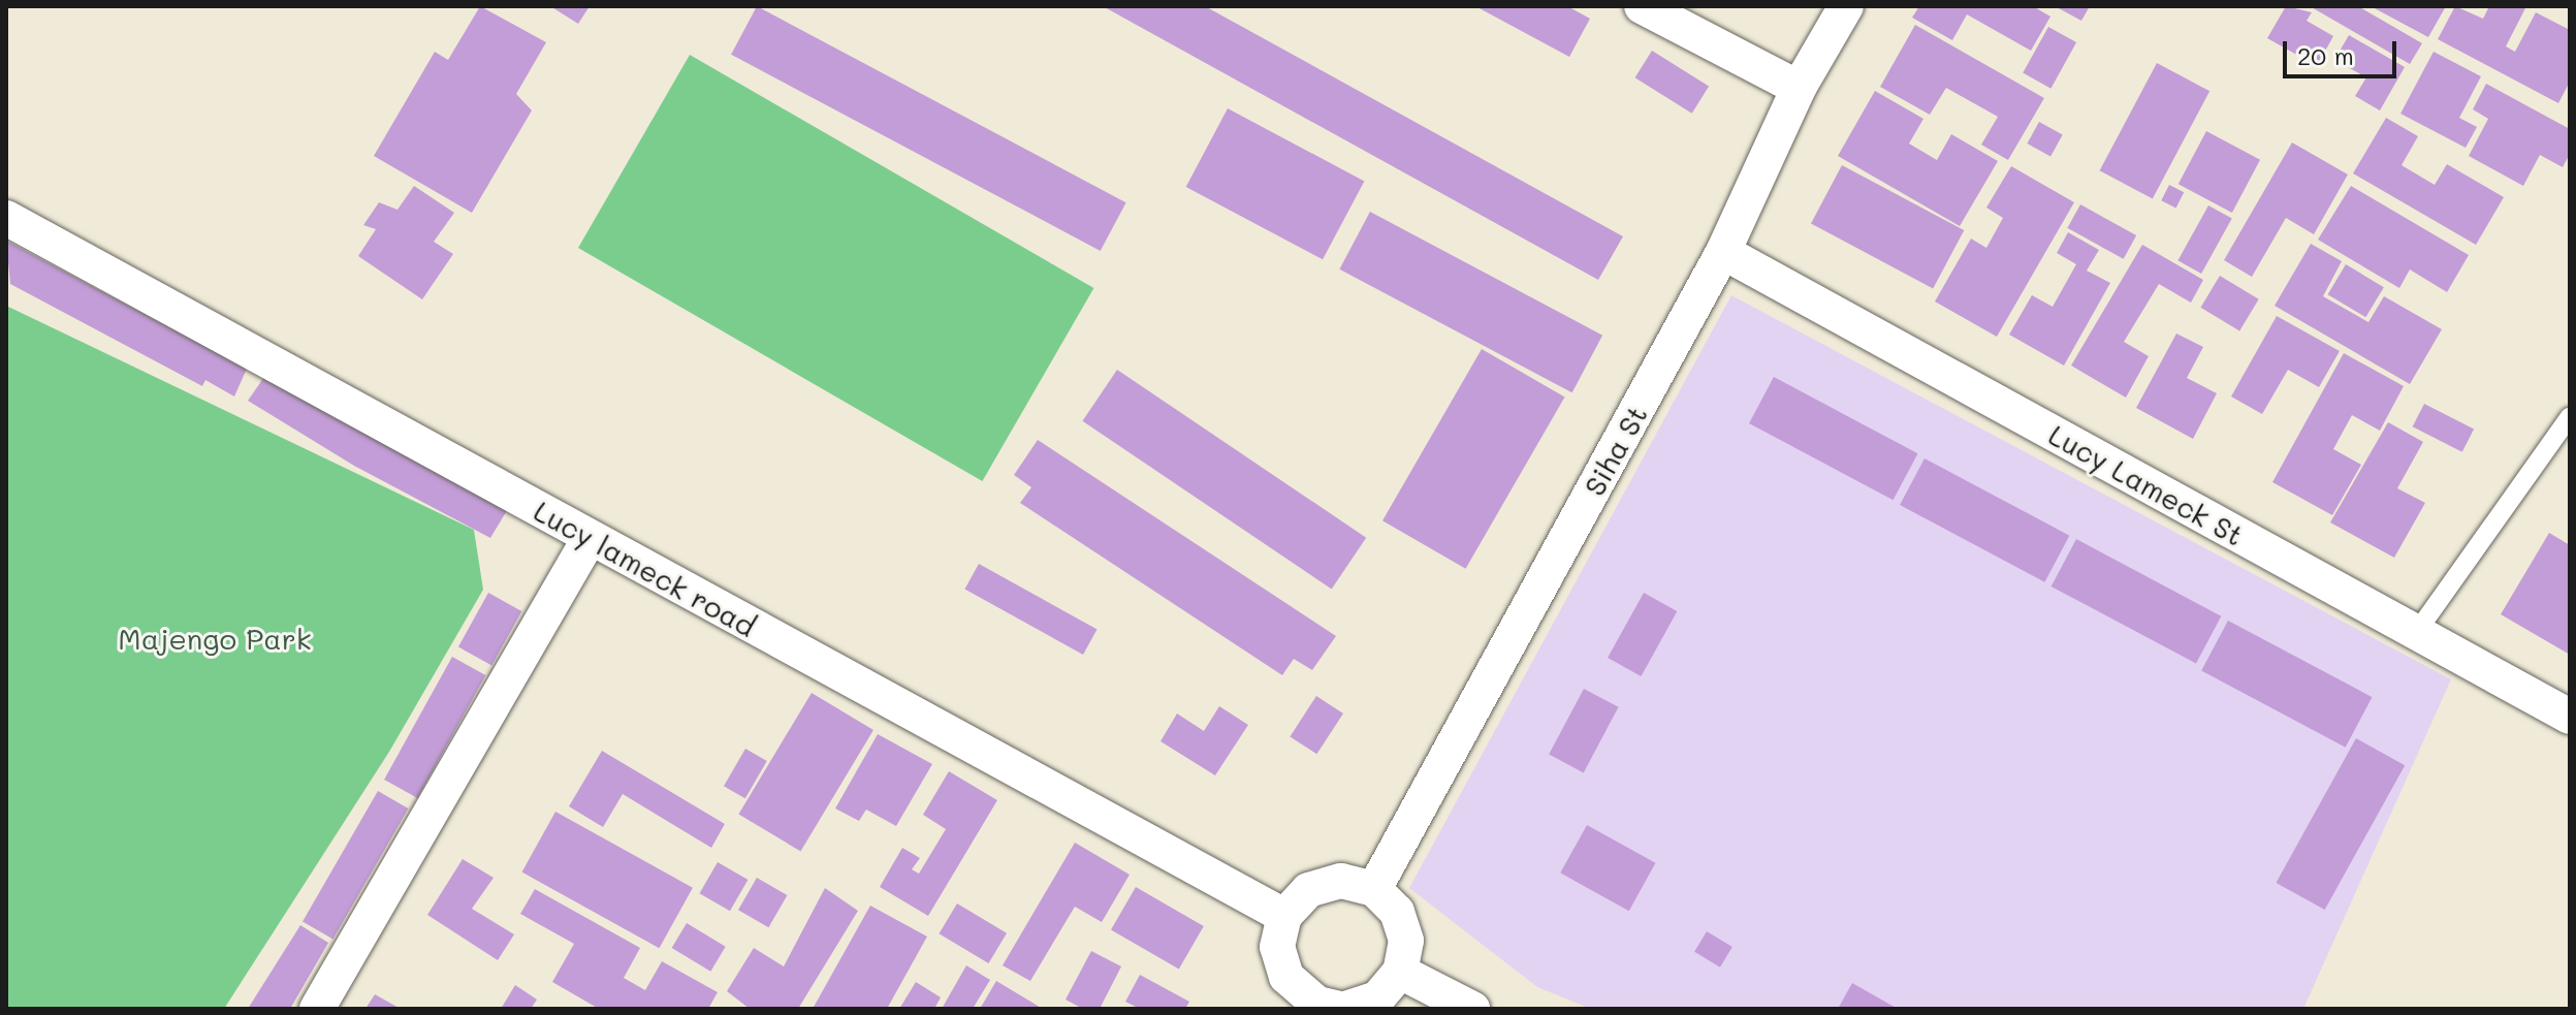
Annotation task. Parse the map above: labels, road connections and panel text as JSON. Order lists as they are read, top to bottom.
{
  "streets": {
    "street": ["Siha St", "Lucy Lameck St", "Lucy lameck road"]
  },
  "crossings": [
    ["Siha St", "Lucy Lameck St"],
    ["Siha St", "Lucy lameck road"]
  ],
  "parks": ["Majengo Park"],
  "scale_bar": "20 m"
}
